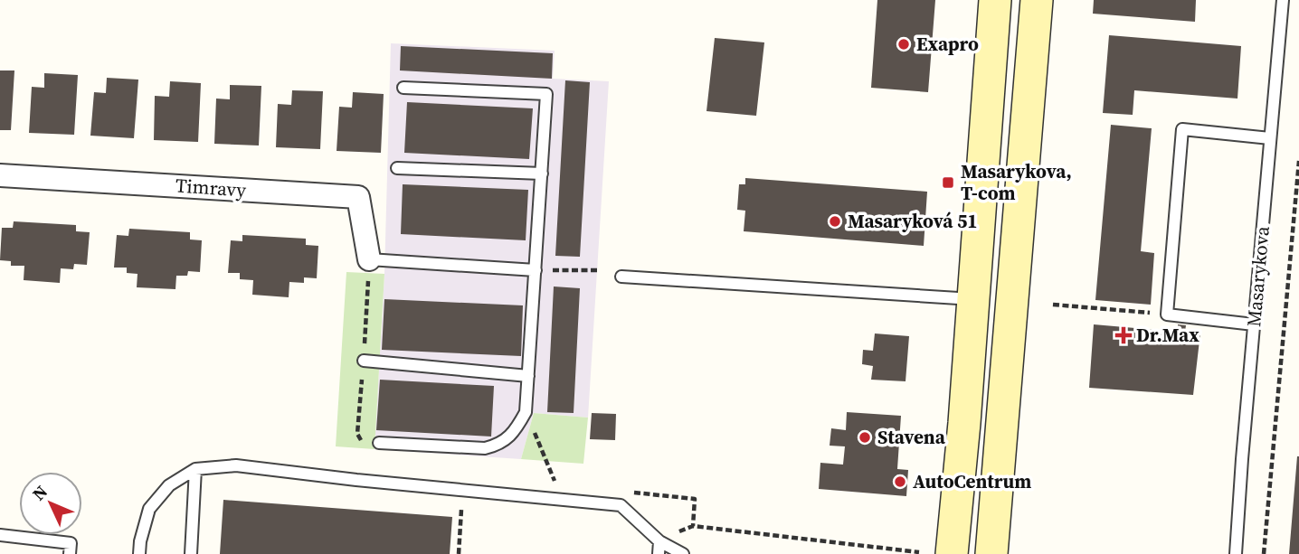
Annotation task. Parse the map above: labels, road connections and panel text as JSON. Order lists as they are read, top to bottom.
{
  "streets": {
    "street": ["Timravy"],
    "lane": ["Masarykova"]
  },
  "places": {
    "other": [
      "Exapro",
      "Masaryková 51",
      "Stavena",
      "AutoCentrum"
    ],
    "transit": ["Masarykova, T-com"],
    "health": ["Dr.Max"]
  },
  "north": "top left"
}
